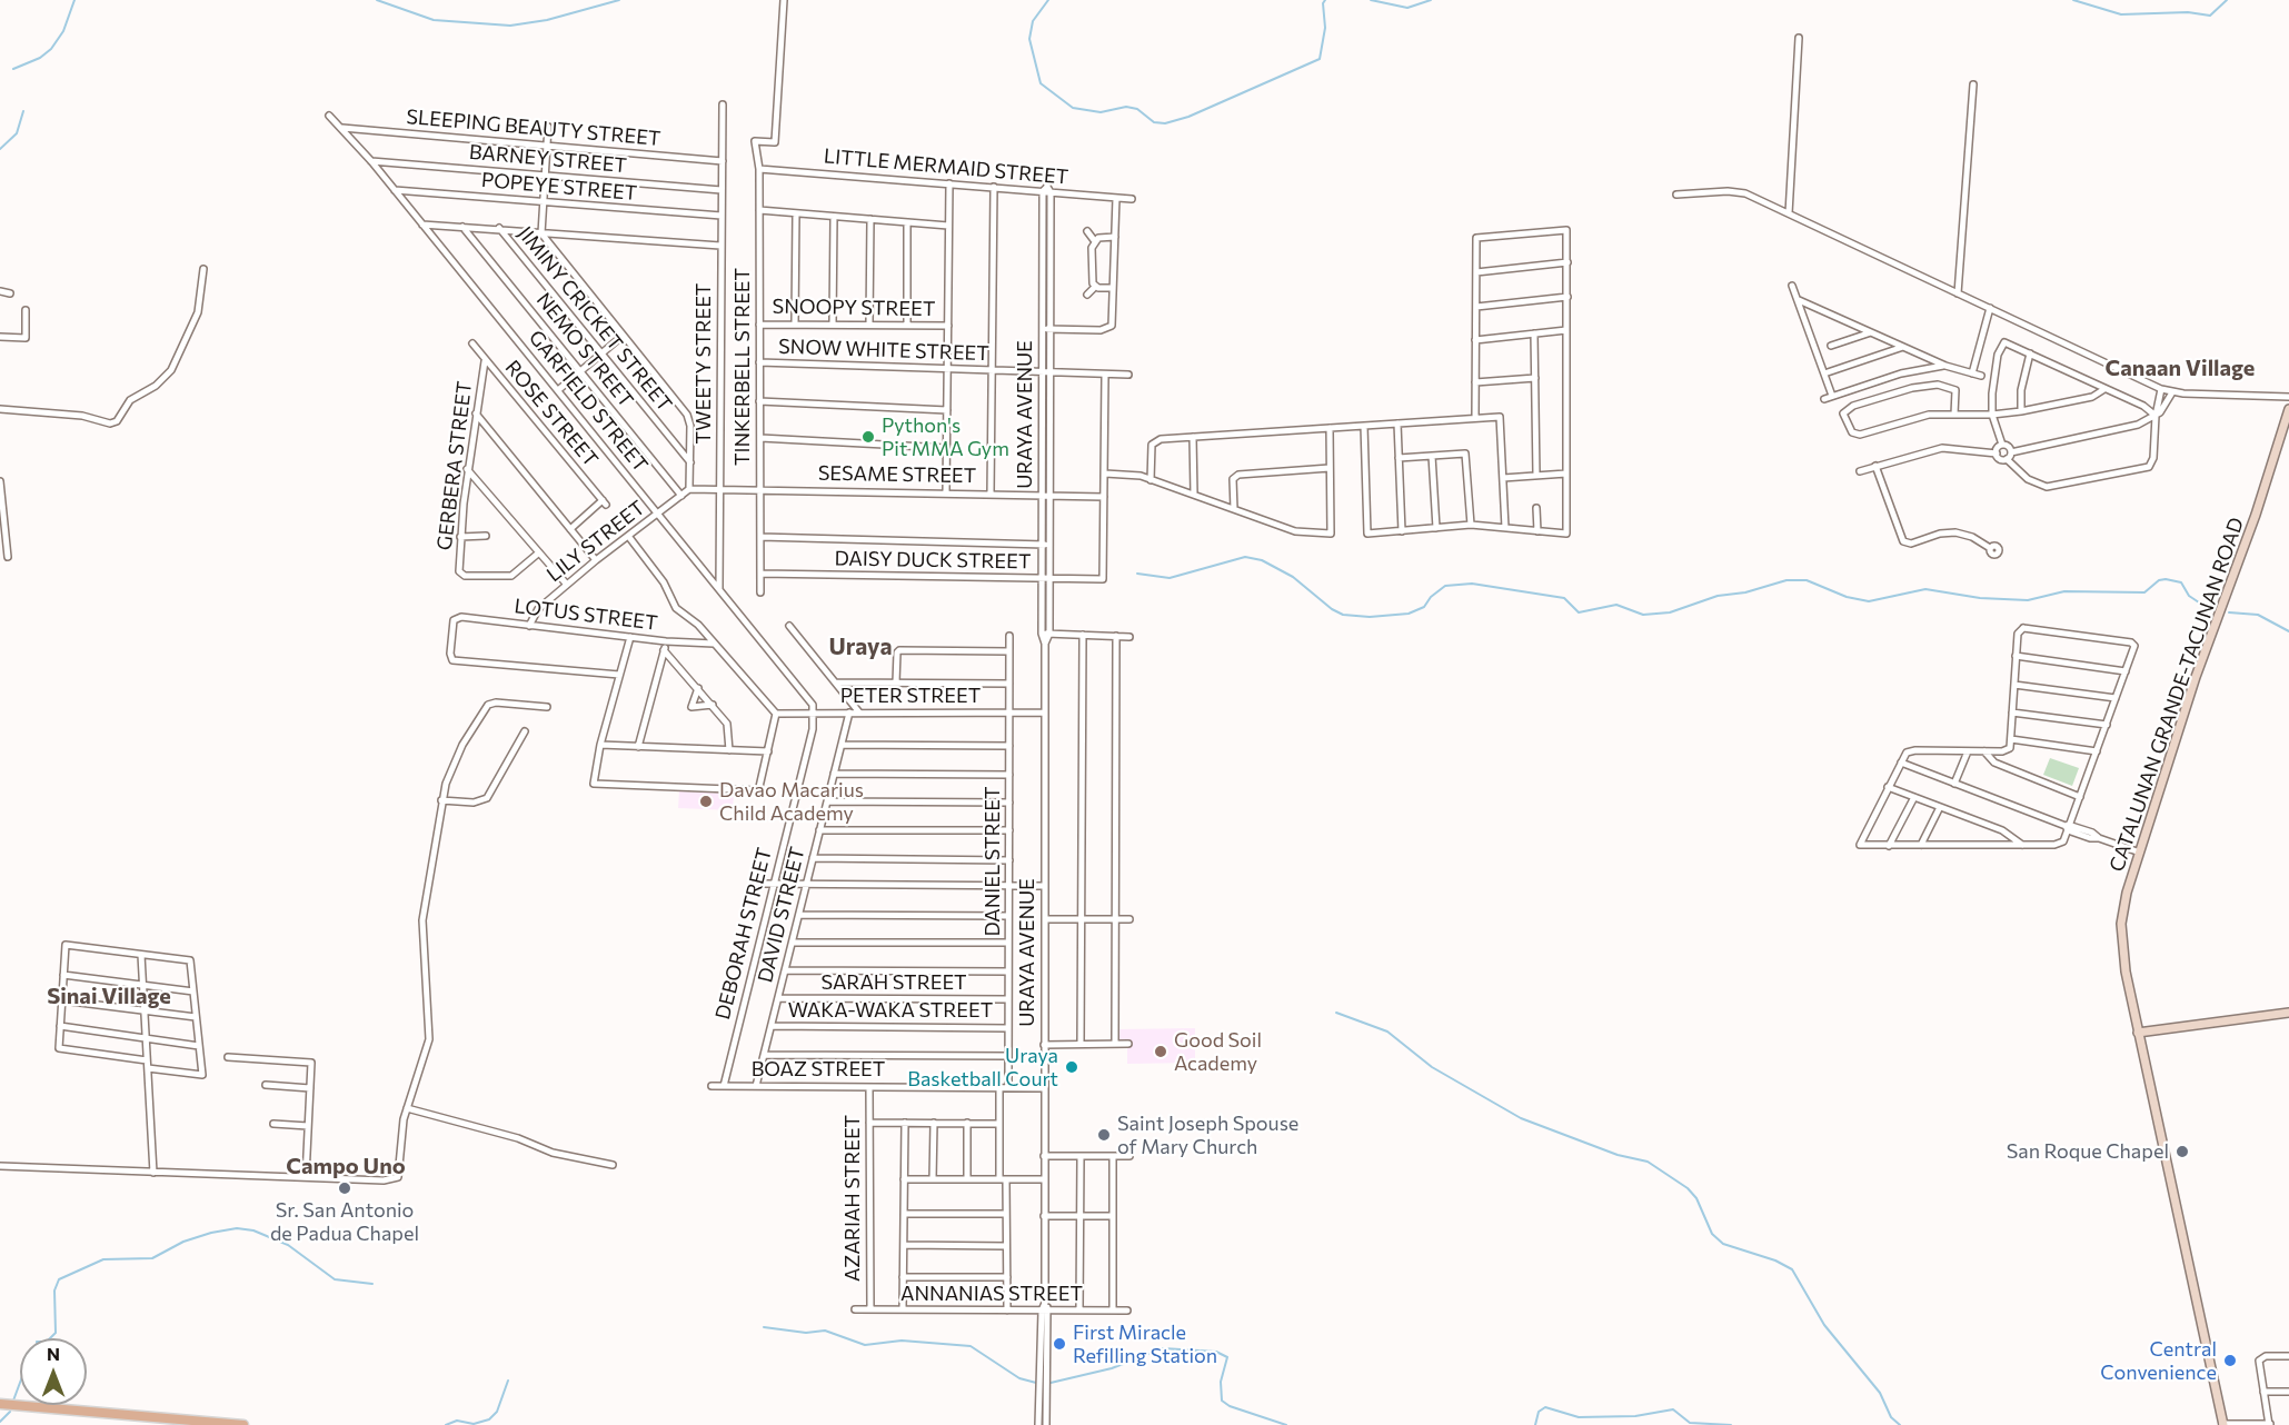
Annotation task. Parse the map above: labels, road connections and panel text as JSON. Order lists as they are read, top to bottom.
{
  "streets": {
    "main road": ["CATALUNAN GRANDE-TACUNAN ROAD"],
    "street": [
      "SLEEPING BEAUTY STREET",
      "BARNEY STREET",
      "LITTLE MERMAID STREET",
      "POPEYE STREET",
      "SNOOPY STREET",
      "JIMINY CRICKET STREET",
      "NEMO STREET",
      "SNOW WHITE STREET",
      "TWEETY STREET",
      "TINKERBELL STREET",
      "GARFIELD STREET",
      "ROSE STREET",
      "URAYA AVENUE",
      "GERBERA STREET",
      "SESAME STREET",
      "LILY STREET",
      "DAISY DUCK STREET",
      "LOTUS STREET",
      "PETER STREET",
      "DANIEL STREET",
      "DAVID STREET",
      "DEBORAH STREET",
      "SARAH STREET",
      "WAKA-WAKA STREET",
      "BOAZ STREET",
      "AZARIAH STREET",
      "ANNANIAS STREET"
    ]
  },
  "crossings": [
    ["SLEEPING BEAUTY STREET", "TWEETY STREET"],
    ["SLEEPING BEAUTY STREET", "GARFIELD STREET"],
    ["BARNEY STREET", "TWEETY STREET"],
    ["BARNEY STREET", "GARFIELD STREET"],
    ["LITTLE MERMAID STREET", "TINKERBELL STREET"],
    ["LITTLE MERMAID STREET", "URAYA AVENUE"],
    ["POPEYE STREET", "TWEETY STREET"],
    ["POPEYE STREET", "GARFIELD STREET"],
    ["SNOOPY STREET", "TINKERBELL STREET"],
    ["NEMO STREET", "LILY STREET"],
    ["SNOW WHITE STREET", "TINKERBELL STREET"],
    ["SNOW WHITE STREET", "URAYA AVENUE"],
    ["TWEETY STREET", "GARFIELD STREET"],
    ["TWEETY STREET", "SESAME STREET"],
    ["TINKERBELL STREET", "SESAME STREET"],
    ["TINKERBELL STREET", "DAISY DUCK STREET"],
    ["GARFIELD STREET", "LILY STREET"],
    ["GARFIELD STREET", "PETER STREET"],
    ["GARFIELD STREET", "DEBORAH STREET"],
    ["ROSE STREET", "GERBERA STREET"],
    ["URAYA AVENUE", "SESAME STREET"],
    ["URAYA AVENUE", "DAISY DUCK STREET"],
    ["URAYA AVENUE", "PETER STREET"],
    ["URAYA AVENUE", "BOAZ STREET"],
    ["URAYA AVENUE", "ANNANIAS STREET"],
    ["SESAME STREET", "LILY STREET"],
    ["SESAME STREET", "DAISY DUCK STREET"],
    ["LILY STREET", "LOTUS STREET"],
    ["PETER STREET", "DANIEL STREET"],
    ["PETER STREET", "DAVID STREET"],
    ["PETER STREET", "DEBORAH STREET"],
    ["DANIEL STREET", "SARAH STREET"],
    ["DANIEL STREET", "WAKA-WAKA STREET"],
    ["DANIEL STREET", "BOAZ STREET"],
    ["DAVID STREET", "SARAH STREET"],
    ["DAVID STREET", "WAKA-WAKA STREET"],
    ["DAVID STREET", "BOAZ STREET"],
    ["DEBORAH STREET", "BOAZ STREET"],
    ["BOAZ STREET", "AZARIAH STREET"],
    ["AZARIAH STREET", "ANNANIAS STREET"]
  ],
  "districts": [
    "Canaan Village",
    "Uraya",
    "Sinai Village",
    "Campo Uno"
  ],
  "places": [
    "Python's Pit MMA Gym",
    "Davao Macarius Child Academy",
    "Good Soil Academy",
    "Uraya Basketball Court",
    "Saint Joseph Spouse of Mary Church",
    "San Roque Chapel",
    "Sr. San Antonio de Padua Chapel",
    "First Miracle Refilling Station",
    "Central Convenience"
  ],
  "north": "top"
}
